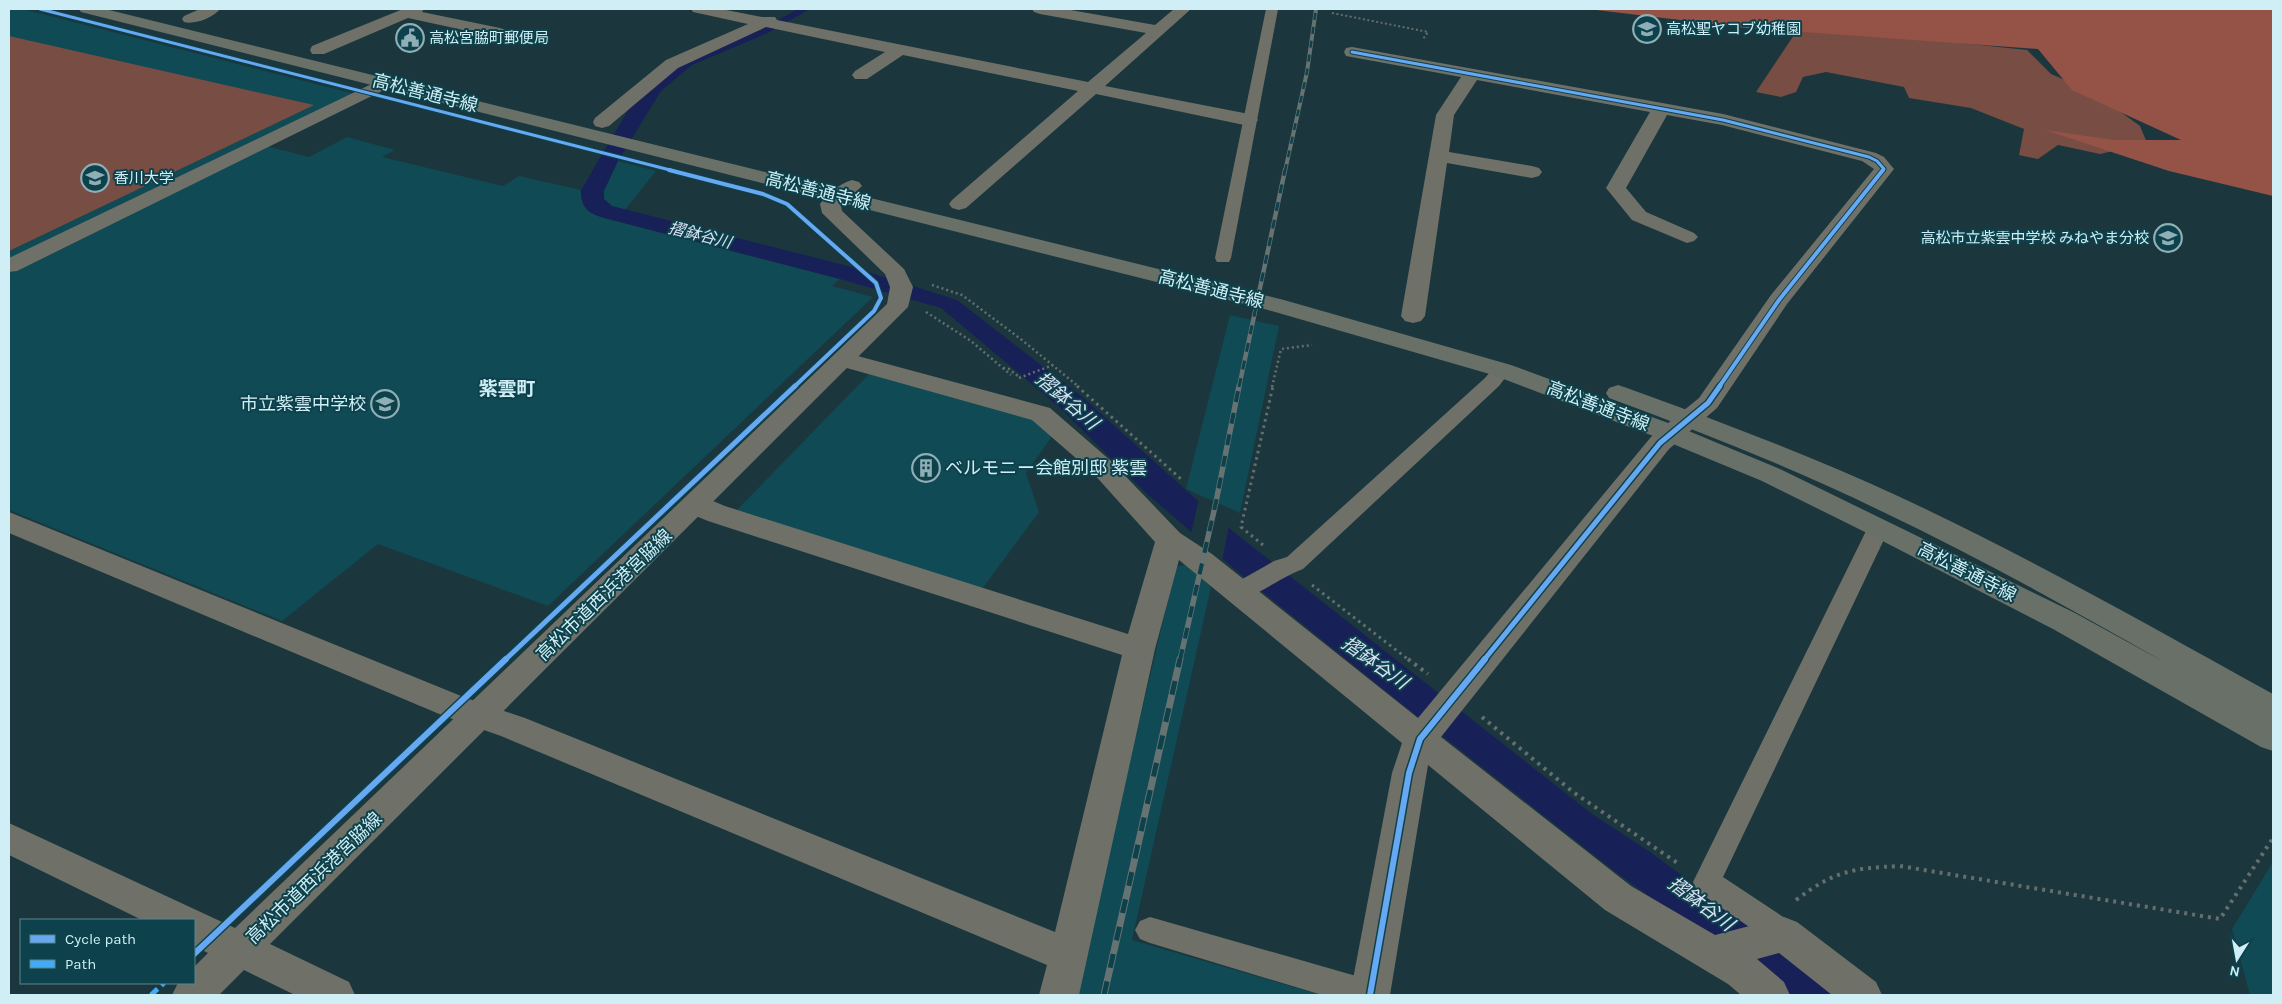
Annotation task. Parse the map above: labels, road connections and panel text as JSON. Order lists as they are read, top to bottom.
{
  "streets": {
    "main road": ["高松善通寺線"],
    "street": ["高松市道西浜港宮脇線"]
  },
  "districts": ["紫雲町"],
  "water": ["摺鉢谷川"],
  "places": {
    "school or university": [
      "高松聖ヤコブ幼稚園",
      "香川大学",
      "高松市立紫雲中学校 みねやま分校",
      "市立紫雲中学校"
    ],
    "public building": ["高松宮脇町郵便局"],
    "building": ["ベルモニー会館別邸 紫雲"]
  },
  "legend": ["Cycle path", "Path"],
  "north": "bottom"
}
